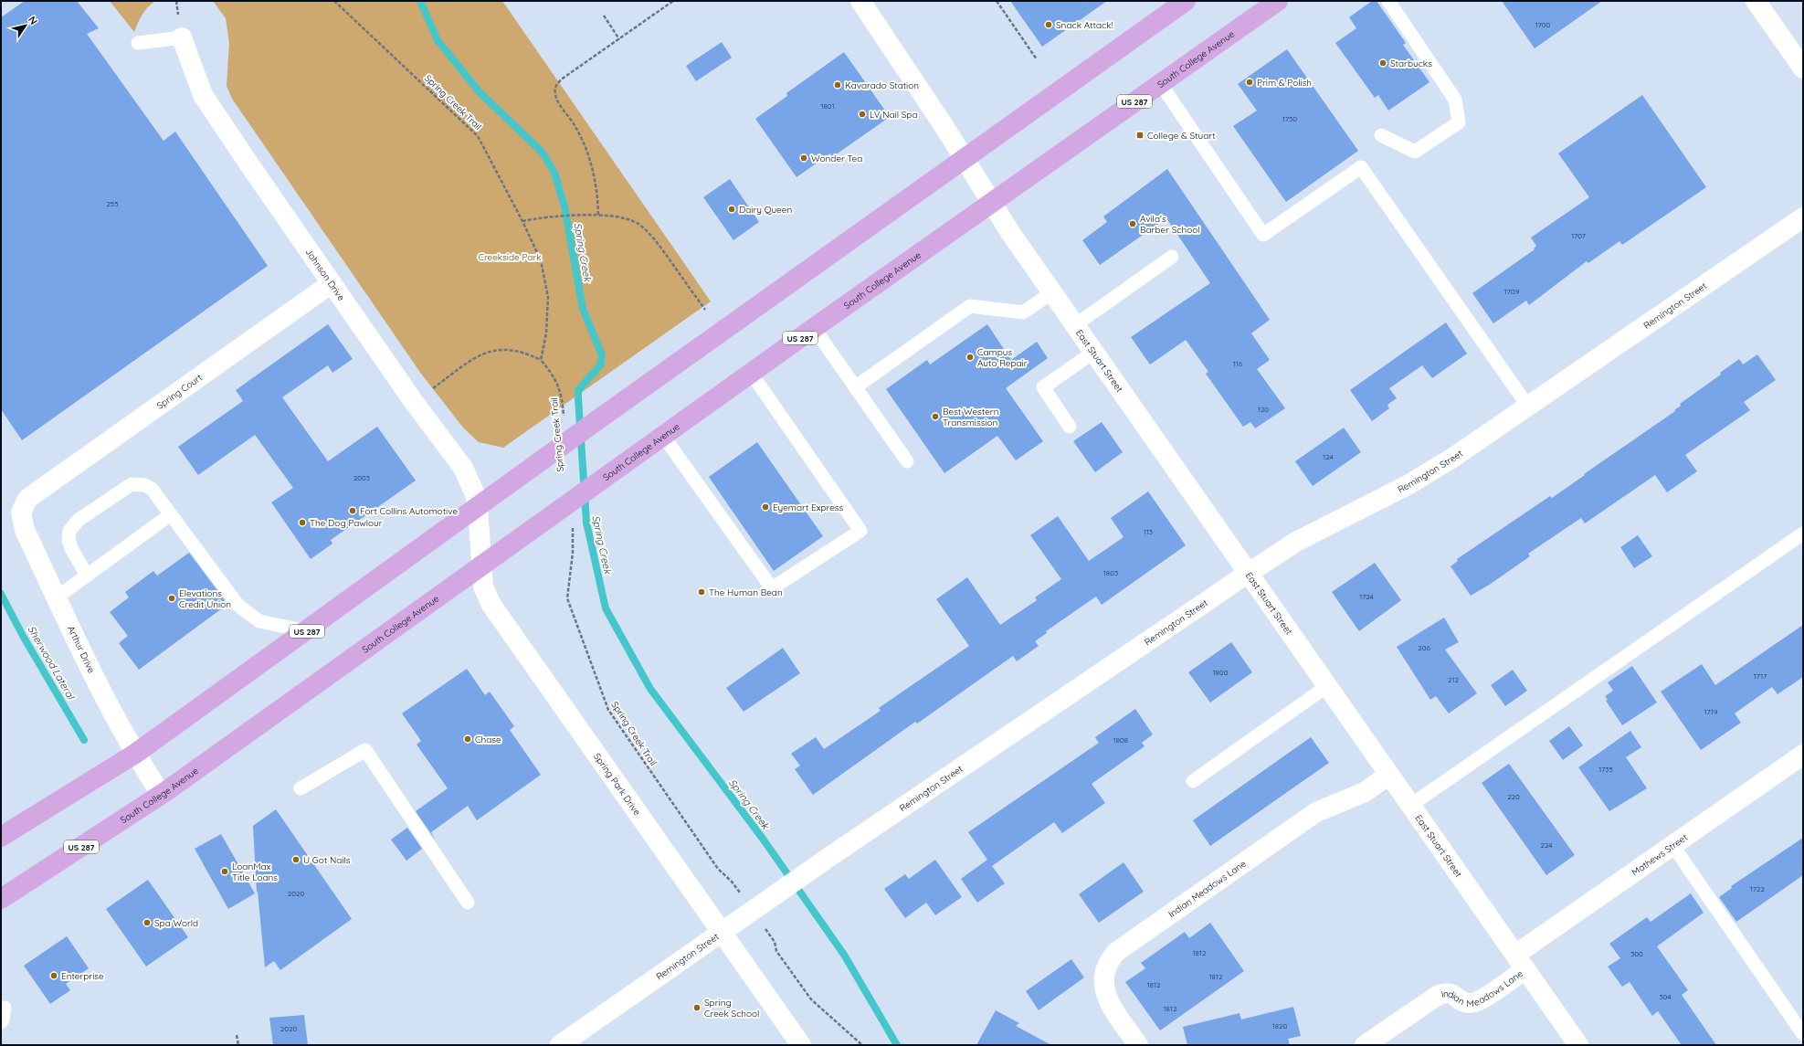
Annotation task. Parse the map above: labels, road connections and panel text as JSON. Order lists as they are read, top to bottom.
{
  "streets": {
    "highway": ["South College Avenue", "US 287"],
    "street": [
      "Johnson Drive",
      "Remington Street",
      "East Stuart Street",
      "Spring Court",
      "Arthur Drive",
      "Spring Park Drive",
      "Mathews Street",
      "Indian Meadows Lane"
    ],
    "path": ["Spring Creek Trail"]
  },
  "crossings": [
    ["South College Avenue", "East Stuart Street"],
    ["South College Avenue", "Arthur Drive"],
    ["South College Avenue", "Spring Park Drive"],
    ["US 287", "Johnson Drive"],
    ["US 287", "East Stuart Street"],
    ["US 287", "Arthur Drive"],
    ["US 287", "Spring Park Drive"],
    ["Johnson Drive", "Spring Court"],
    ["Johnson Drive", "Spring Park Drive"],
    ["Remington Street", "East Stuart Street"],
    ["Remington Street", "Spring Park Drive"],
    ["East Stuart Street", "Mathews Street"],
    ["East Stuart Street", "Indian Meadows Lane"],
    ["Spring Court", "Arthur Drive"],
    ["Mathews Street", "Indian Meadows Lane"]
  ],
  "water": ["Spring Creek", "Sherwood Lateral"],
  "parks": ["Creekside Park"],
  "places": {
    "other": [
      "Snack Attack!",
      "Starbucks",
      "Prim & Polish",
      "Kavarado Station",
      "LV Nail Spa",
      "Wonder Tea",
      "Dairy Queen",
      "Avila's Barber School",
      "Campus Auto Repair",
      "Best Western Transmission",
      "Eyemart Express",
      "Fort Collins Automotive",
      "The Dog Pawlour",
      "The Human Bean",
      "Elevations Credit Union",
      "Chase",
      "U Got Nails",
      "LoanMax Title Loans",
      "Spa World",
      "Enterprise",
      "Spring Creek School"
    ],
    "transit": ["College & Stuart"]
  },
  "house_numbers": [
    "1700",
    "1801",
    "1730",
    "255",
    "1707",
    "1709",
    "116",
    "120",
    "124",
    "2003",
    "113",
    "1803",
    "1724",
    "206",
    "1800",
    "1717",
    "212",
    "1719",
    "1808",
    "1735",
    "220",
    "224",
    "1722",
    "2020",
    "1812",
    "300",
    "1812",
    "1812",
    "304",
    "1812",
    "1820",
    "2020"
  ],
  "north": "top right"
}
